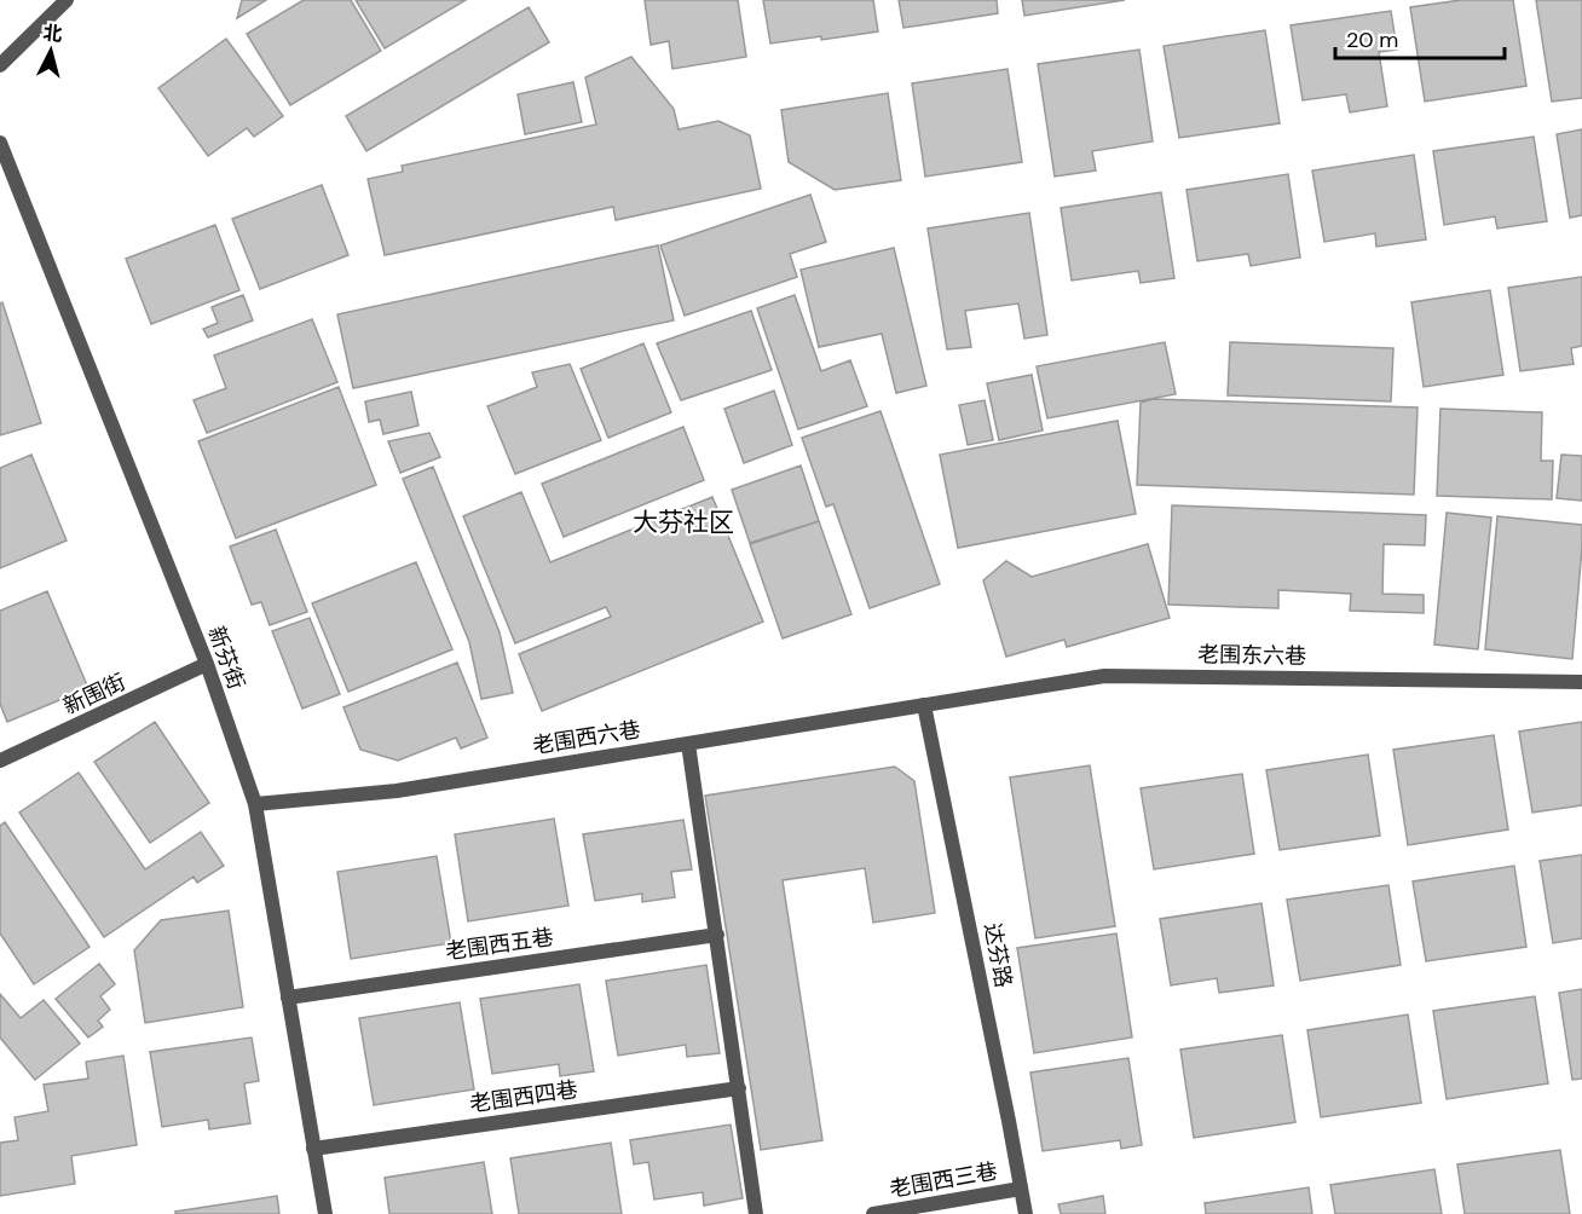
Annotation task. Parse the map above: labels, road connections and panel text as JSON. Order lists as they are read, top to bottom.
{
  "streets": {
    "street": [
      "老围东六巷",
      "新芬街",
      "新围街",
      "老围西六巷",
      "老围西五巷",
      "达芬路",
      "老围西四巷",
      "老围西三巷"
    ]
  },
  "crossings": [
    ["老围东六巷", "老围西六巷"],
    ["老围东六巷", "达芬路"],
    ["新芬街", "新围街"],
    ["新芬街", "老围西六巷"],
    ["新芬街", "老围西五巷"],
    ["新芬街", "老围西四巷"],
    ["老围西六巷", "达芬路"],
    ["达芬路", "老围西三巷"]
  ],
  "districts": ["大芬社区"],
  "scale_bar": "20 m",
  "north": "top"
}
